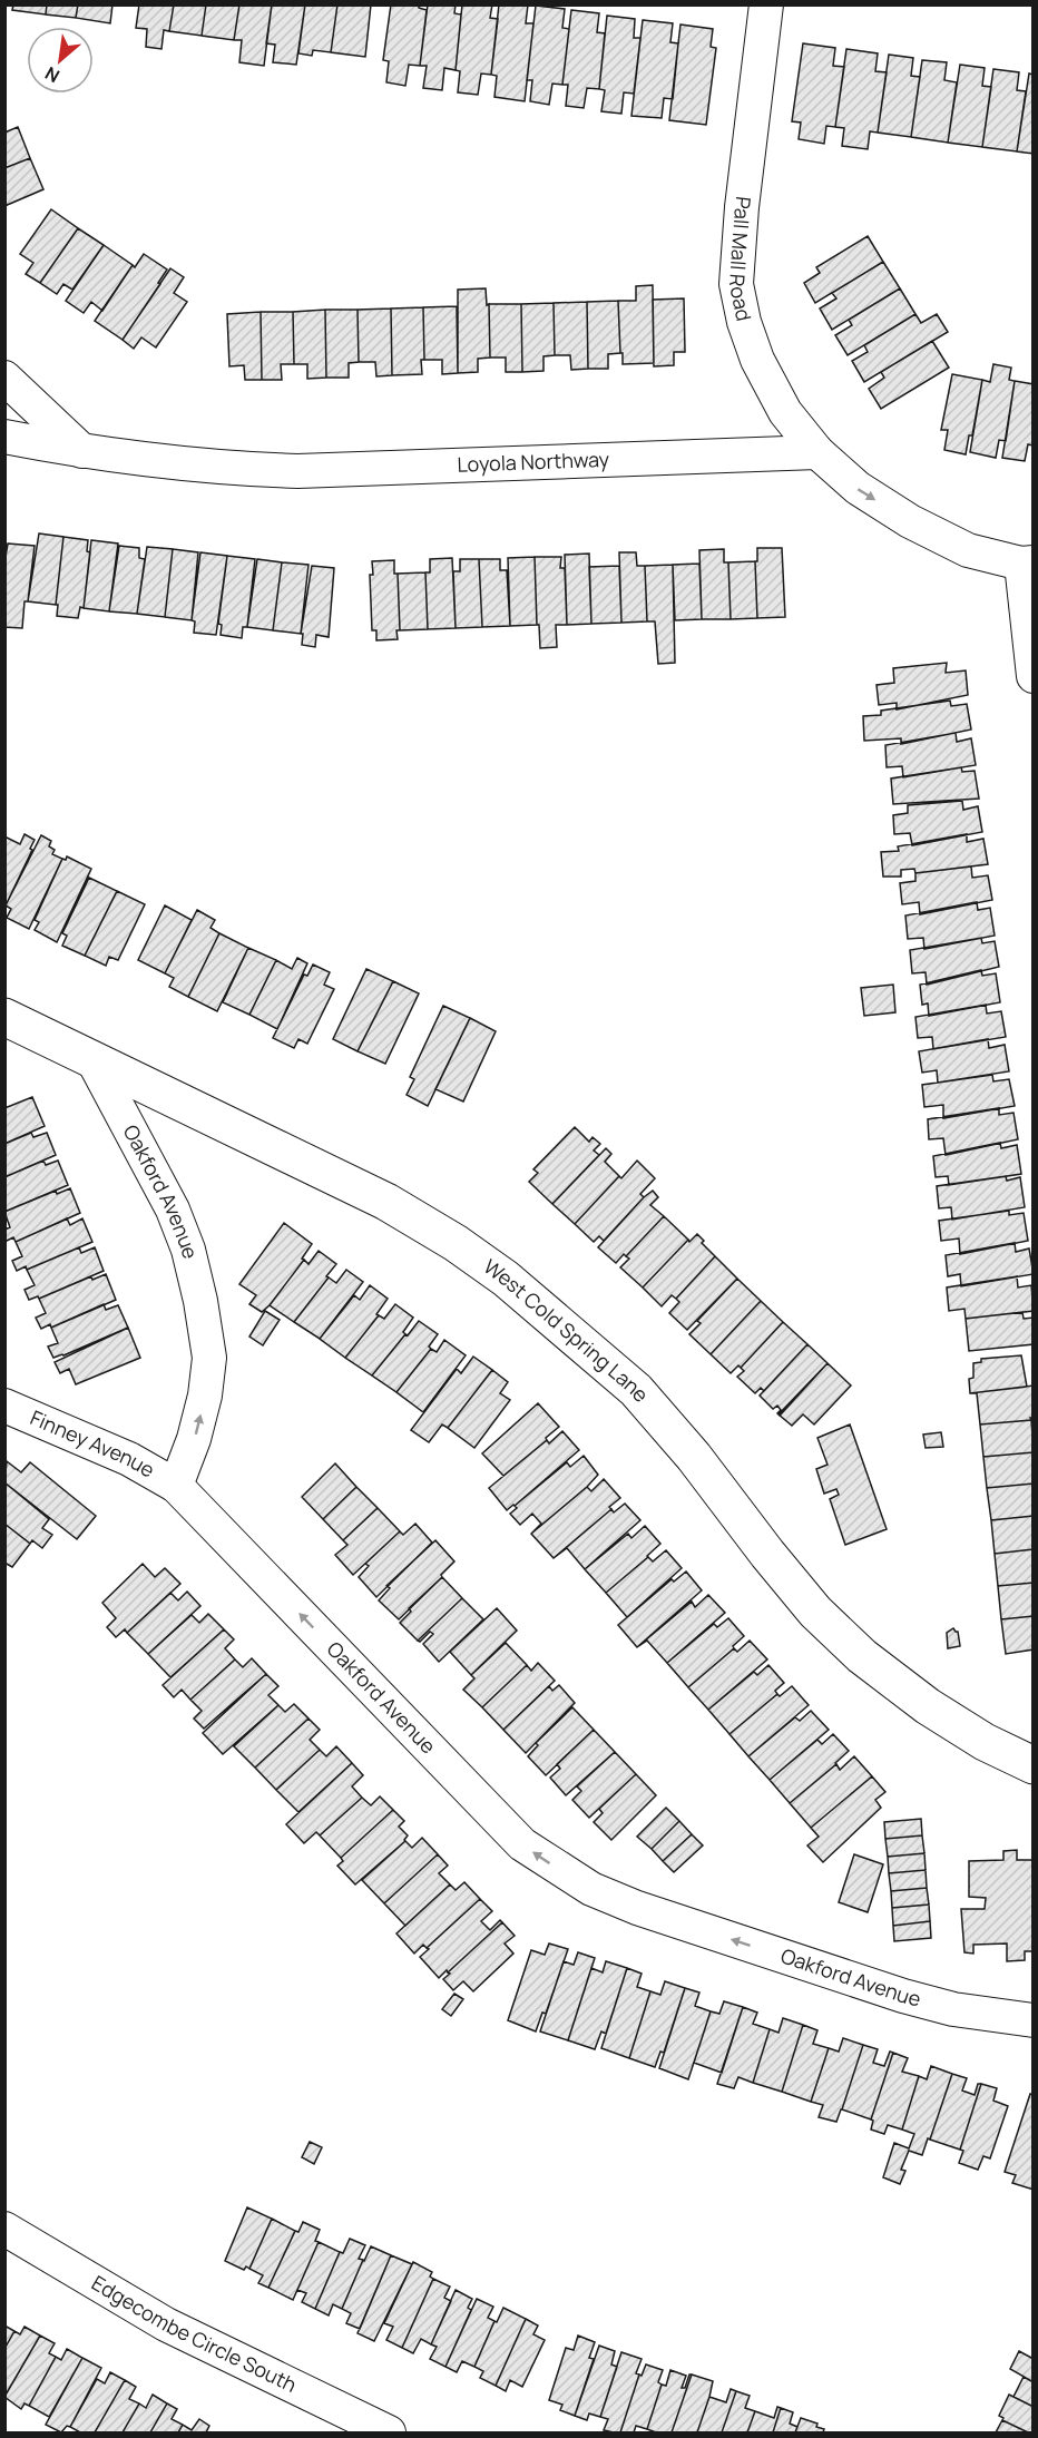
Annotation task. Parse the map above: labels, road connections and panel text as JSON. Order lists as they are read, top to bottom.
{
  "streets": {
    "main road": ["West Cold Spring Lane"],
    "street": [
      "Pall Mall Road",
      "Loyola Northway",
      "Oakford Avenue",
      "Finney Avenue",
      "Edgecombe Circle South"
    ]
  },
  "crossings": [
    ["Pall Mall Road", "Loyola Northway"],
    ["Oakford Avenue", "West Cold Spring Lane"],
    ["Oakford Avenue", "Finney Avenue"]
  ],
  "one_way": ["Oakford Avenue"],
  "north": "bottom left"
}
